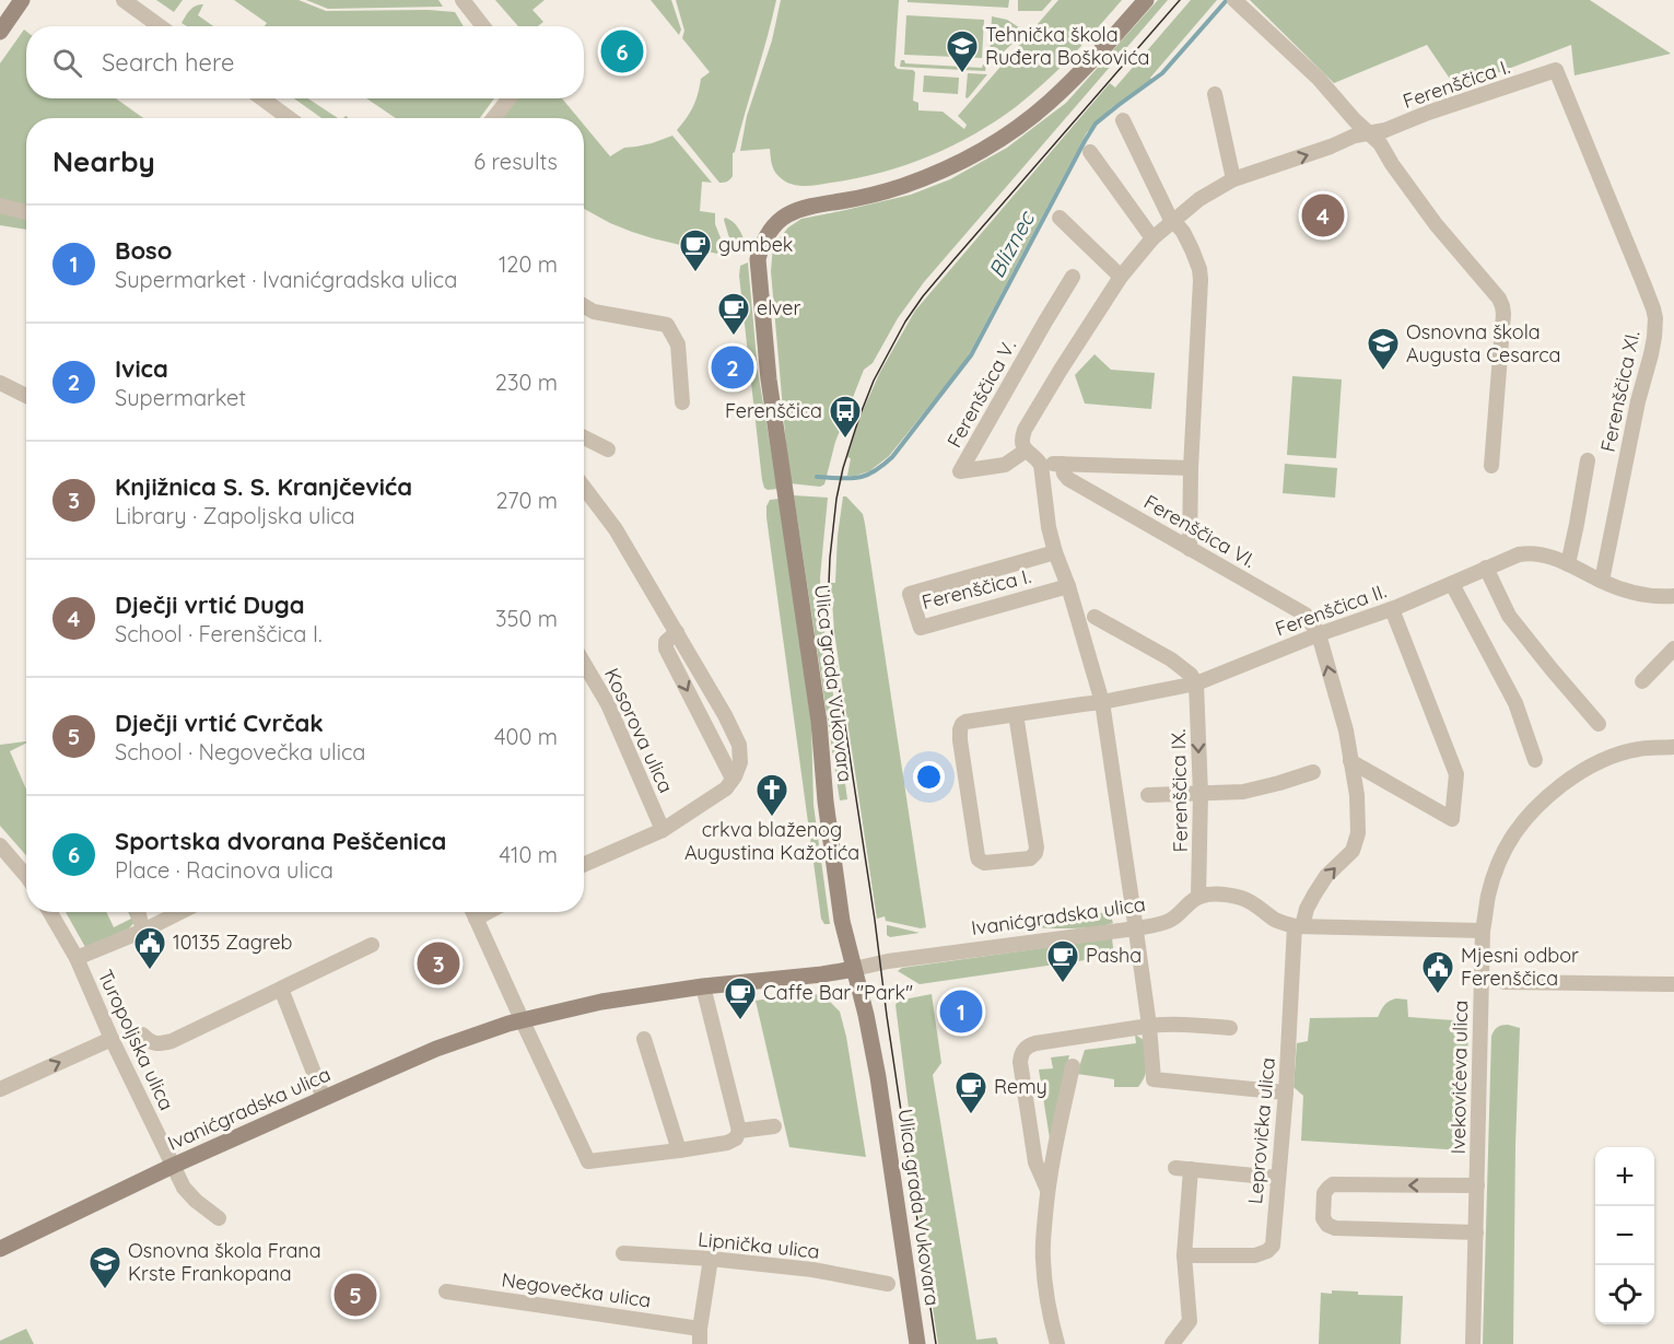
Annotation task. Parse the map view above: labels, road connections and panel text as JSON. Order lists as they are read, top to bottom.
{
  "streets": {
    "street": [
      "Ferenščica I.",
      "Ferenščica XI.",
      "Ferenščica V.",
      "Ferenščica VI.",
      "Ferenščica II.",
      "Ulica grada Vukovara",
      "Kosorova ulica",
      "Ferenščica IX.",
      "Ivanićgradska ulica",
      "Turopoljska ulica",
      "Ivekovićeva ulica",
      "Leprovička ulica",
      "Lipnička ulica",
      "Negovečka ulica"
    ]
  },
  "crossings": [
    ["Ferenščica I.", "Ferenščica XI."],
    ["Ferenščica I.", "Ferenščica V."],
    ["Ferenščica XI.", "Ferenščica II."],
    ["Ferenščica VI.", "Ferenščica II."],
    ["Ferenščica VI.", "Leprovička ulica"],
    ["Ferenščica II.", "Ferenščica IX."],
    ["Ferenščica II.", "Leprovička ulica"],
    ["Ulica grada Vukovara", "Ivanićgradska ulica"],
    ["Ferenščica IX.", "Ivanićgradska ulica"],
    ["Ivanićgradska ulica", "Turopoljska ulica"]
  ],
  "one_way": ["Leprovička ulica"],
  "water": ["Bliznec"],
  "places": {
    "school or university": ["Tehnička škola Ruđera Boškovića", "Osnovna škola Augusta Cesarca", "Osnovna škola Frana Krste Frankopana"],
    "cafe": [
      "gumbek",
      "elver",
      "Pasha",
      "Caffe Bar \"Park\"",
      "Remy"
    ],
    "bus stop": ["Ferenščica"],
    "church": ["crkva blaženog Augustina Kažotića"],
    "public building": ["10135 Zagreb", "Mjesni odbor Ferenščica"]
  },
  "page": {
    "search": "Search here",
    "pins": [
      "6",
      "4",
      "2",
      "3",
      "1",
      "5"
    ],
    "heading": ["Nearby", "6 results"],
    "list": [
      {
        "mark": "1",
        "name": "Boso",
        "note": "Supermarket · Ivanićgradska ulica",
        "value": "120 m"
      },
      {
        "mark": "2",
        "name": "Ivica",
        "note": "Supermarket",
        "value": "230 m"
      },
      {
        "mark": "3",
        "name": "Knjižnica S. S. Kranjčevića",
        "note": "Library · Zapoljska ulica",
        "value": "270 m"
      },
      {
        "mark": "4",
        "name": "Dječji vrtić Duga",
        "note": "School · Ferenščica I.",
        "value": "350 m"
      },
      {
        "mark": "5",
        "name": "Dječji vrtić Cvrčak",
        "note": "School · Negovečka ulica",
        "value": "400 m"
      },
      {
        "mark": "6",
        "name": "Sportska dvorana Peščenica",
        "note": "Place · Racinova ulica",
        "value": "410 m"
      }
    ],
    "map_buttons": ["+", "−"]
  }
}
